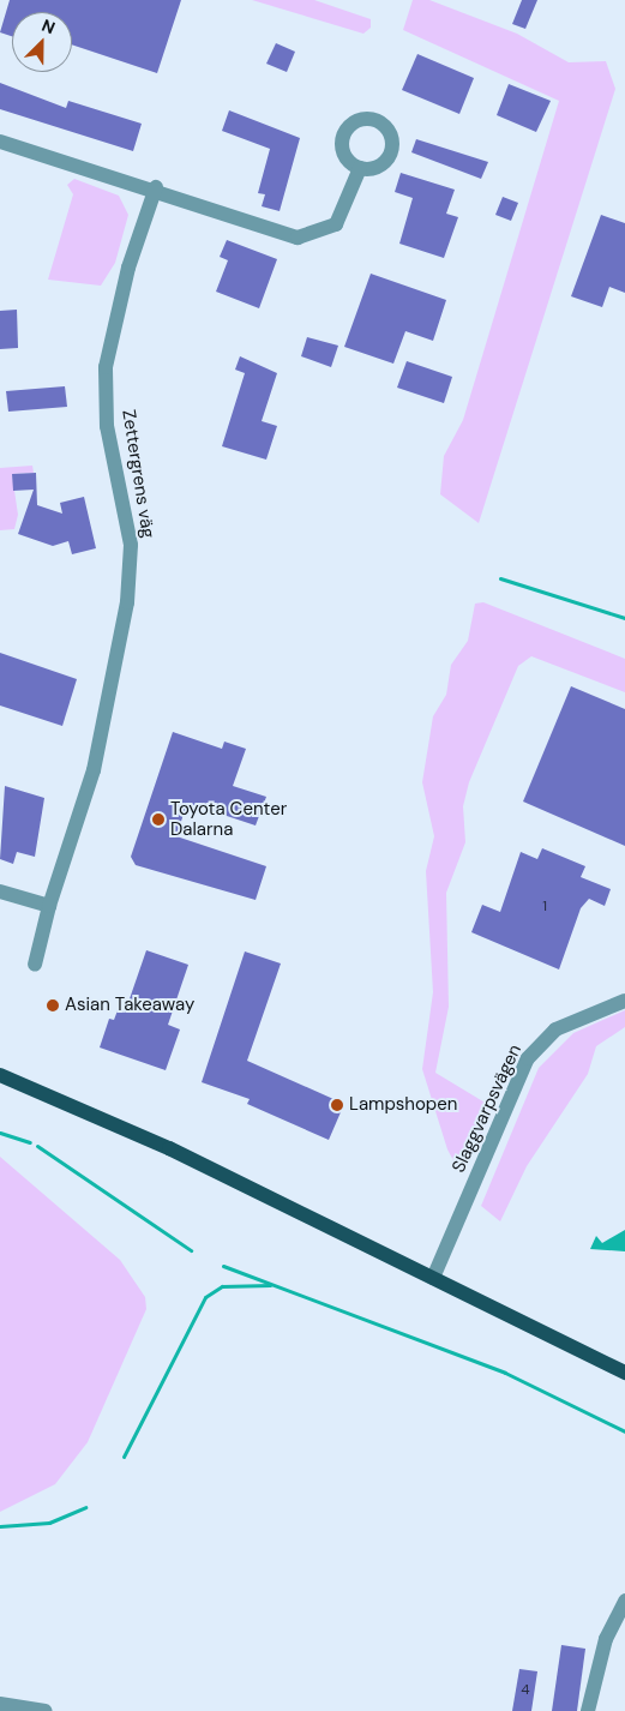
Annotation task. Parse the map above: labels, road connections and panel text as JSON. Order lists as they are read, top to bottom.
{
  "streets": {
    "street": ["Zettergrens väg", "Slaggvarpsvägen"]
  },
  "places": ["Toyota Center Dalarna", "Asian Takeaway", "Lampshopen"],
  "house_numbers": ["1", "4"],
  "north": "top right"
}
